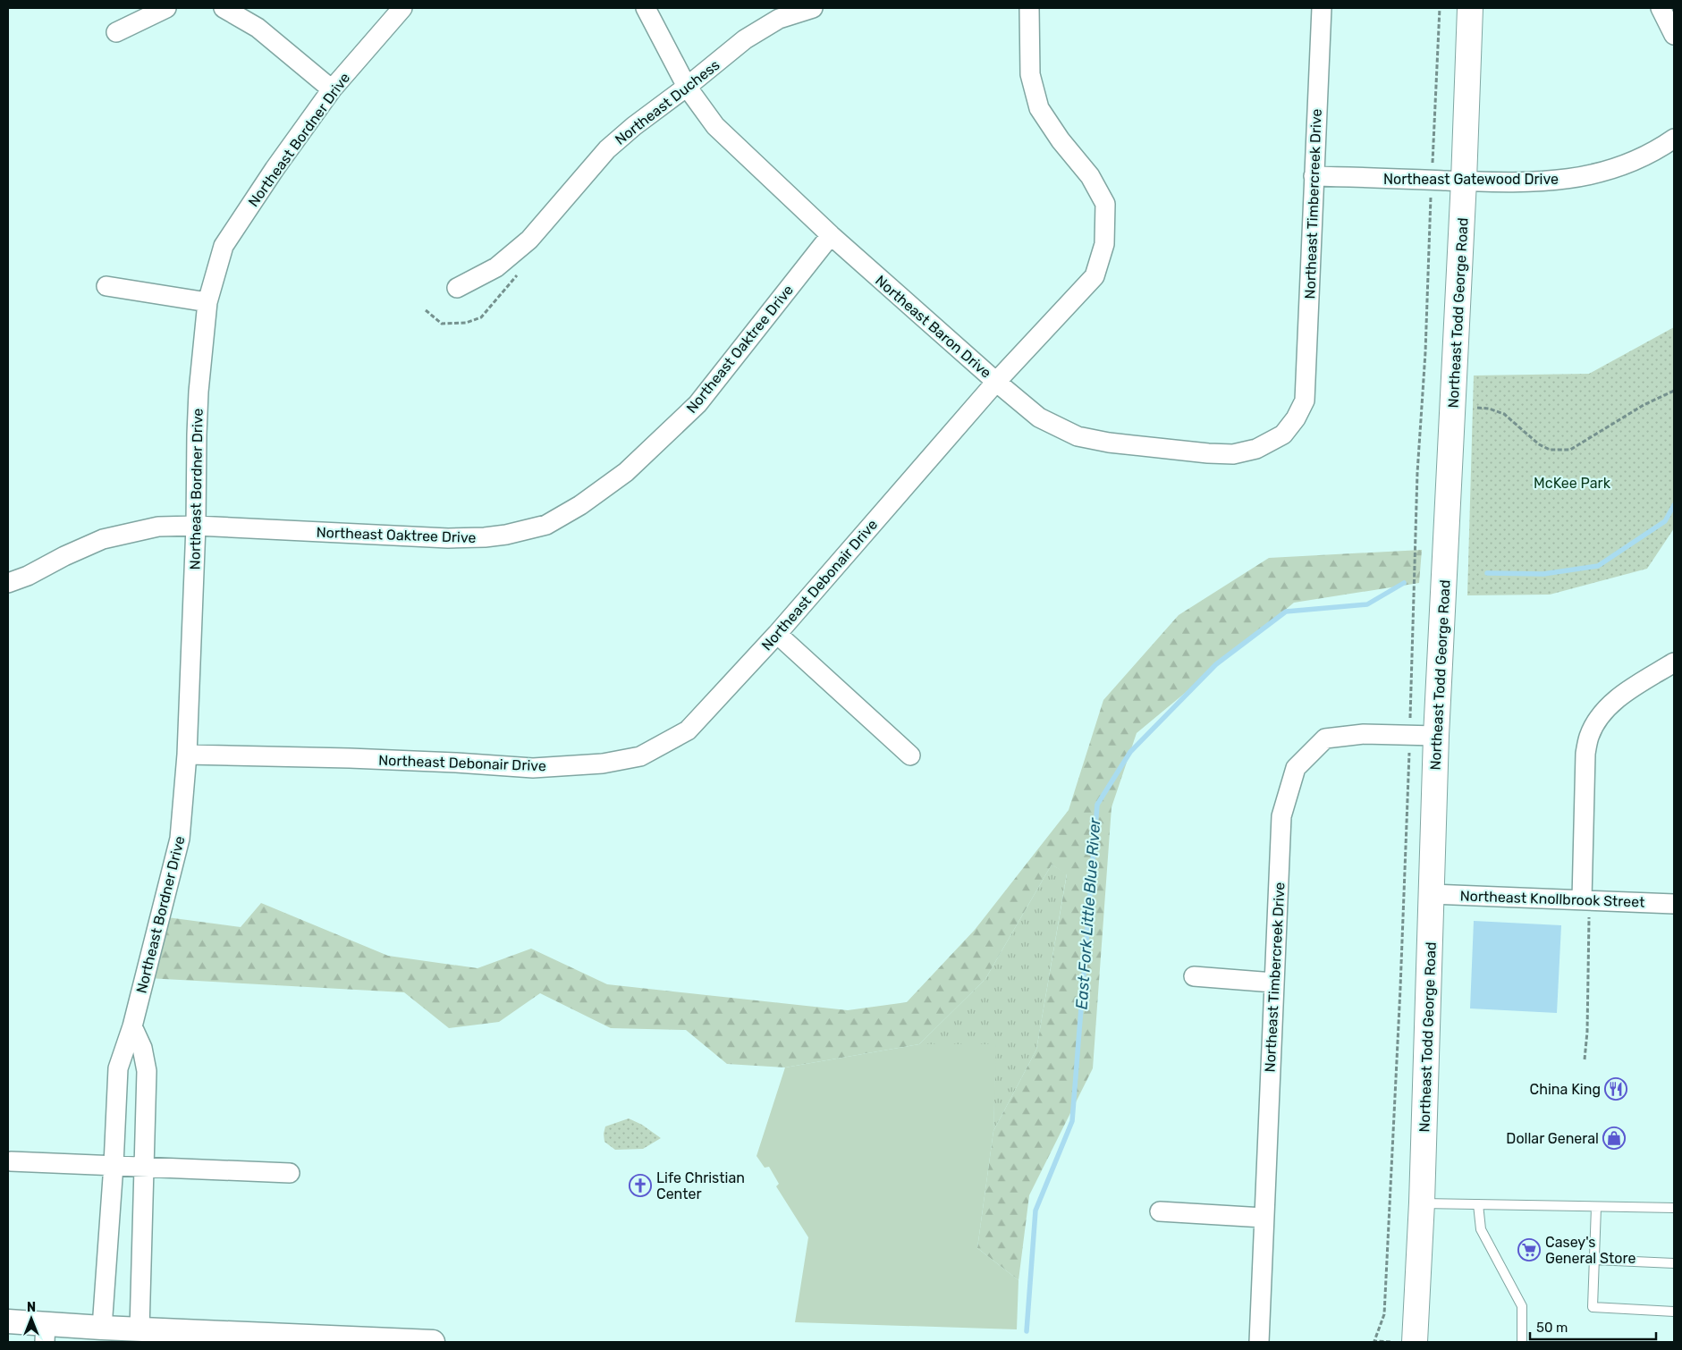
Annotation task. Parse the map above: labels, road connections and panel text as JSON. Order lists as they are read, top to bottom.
{
  "streets": {
    "main road": ["Northeast Todd George Road"],
    "street": [
      "Northeast Duchess",
      "Northeast Bordner Drive",
      "Northeast Gatewood Drive",
      "Northeast Timbercreek Drive",
      "Northeast Baron Drive",
      "Northeast Oaktree Drive",
      "Northeast Debonair Drive",
      "Northeast Knollbrook Street"
    ]
  },
  "crossings": [
    ["Northeast Duchess", "Northeast Baron Drive"],
    ["Northeast Bordner Drive", "Northeast Oaktree Drive"],
    ["Northeast Bordner Drive", "Northeast Debonair Drive"],
    ["Northeast Gatewood Drive", "Northeast Timbercreek Drive"],
    ["Northeast Gatewood Drive", "Northeast Todd George Road"],
    ["Northeast Timbercreek Drive", "Northeast Todd George Road"],
    ["Northeast Timbercreek Drive", "Northeast Baron Drive"],
    ["Northeast Todd George Road", "Northeast Knollbrook Street"],
    ["Northeast Baron Drive", "Northeast Oaktree Drive"],
    ["Northeast Baron Drive", "Northeast Debonair Drive"]
  ],
  "water": ["East Fork Little Blue River"],
  "parks": ["McKee Park"],
  "places": {
    "restaurant": ["China King"],
    "shop": ["Dollar General"],
    "church": ["Life Christian Center"],
    "supermarket": ["Casey's General Store"]
  },
  "scale_bar": "50 m",
  "north": "top"
}
